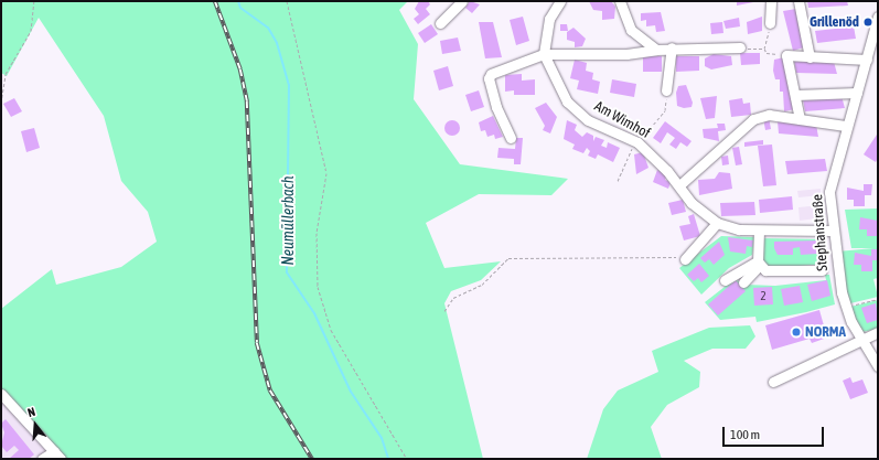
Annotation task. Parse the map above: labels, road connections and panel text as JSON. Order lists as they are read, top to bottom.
{
  "streets": {
    "street": ["Am Wimhof", "Stephanstraße"]
  },
  "crossings": [
    ["Am Wimhof", "Stephanstraße"]
  ],
  "water": ["Neumüllerbach"],
  "places": ["Grillenöd", "NORMA"],
  "house_numbers": ["2"],
  "scale_bar": "100 m",
  "north": "top"
}
